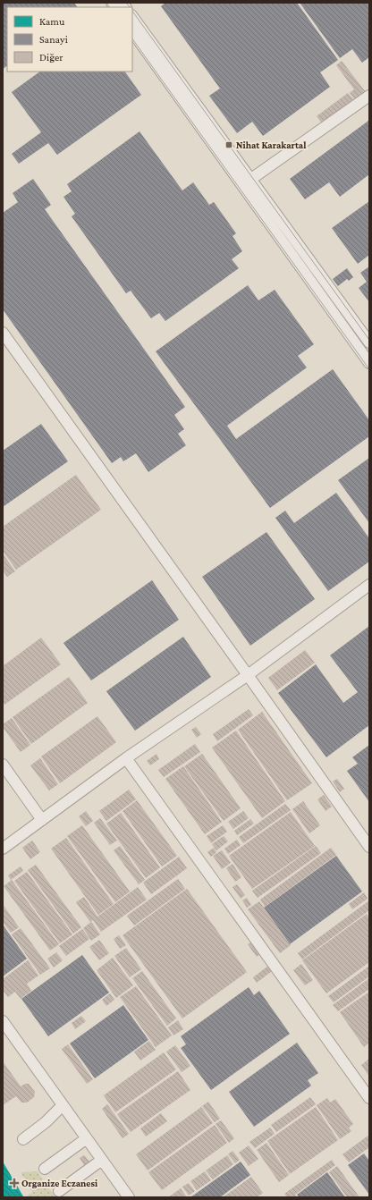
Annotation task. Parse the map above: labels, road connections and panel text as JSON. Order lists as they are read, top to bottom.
{
  "places": {
    "transit": ["Nihat Karakartal"],
    "health": ["Organize Eczanesi"]
  },
  "legend": ["Kamu", "Sanayi", "Diğer"]
}
